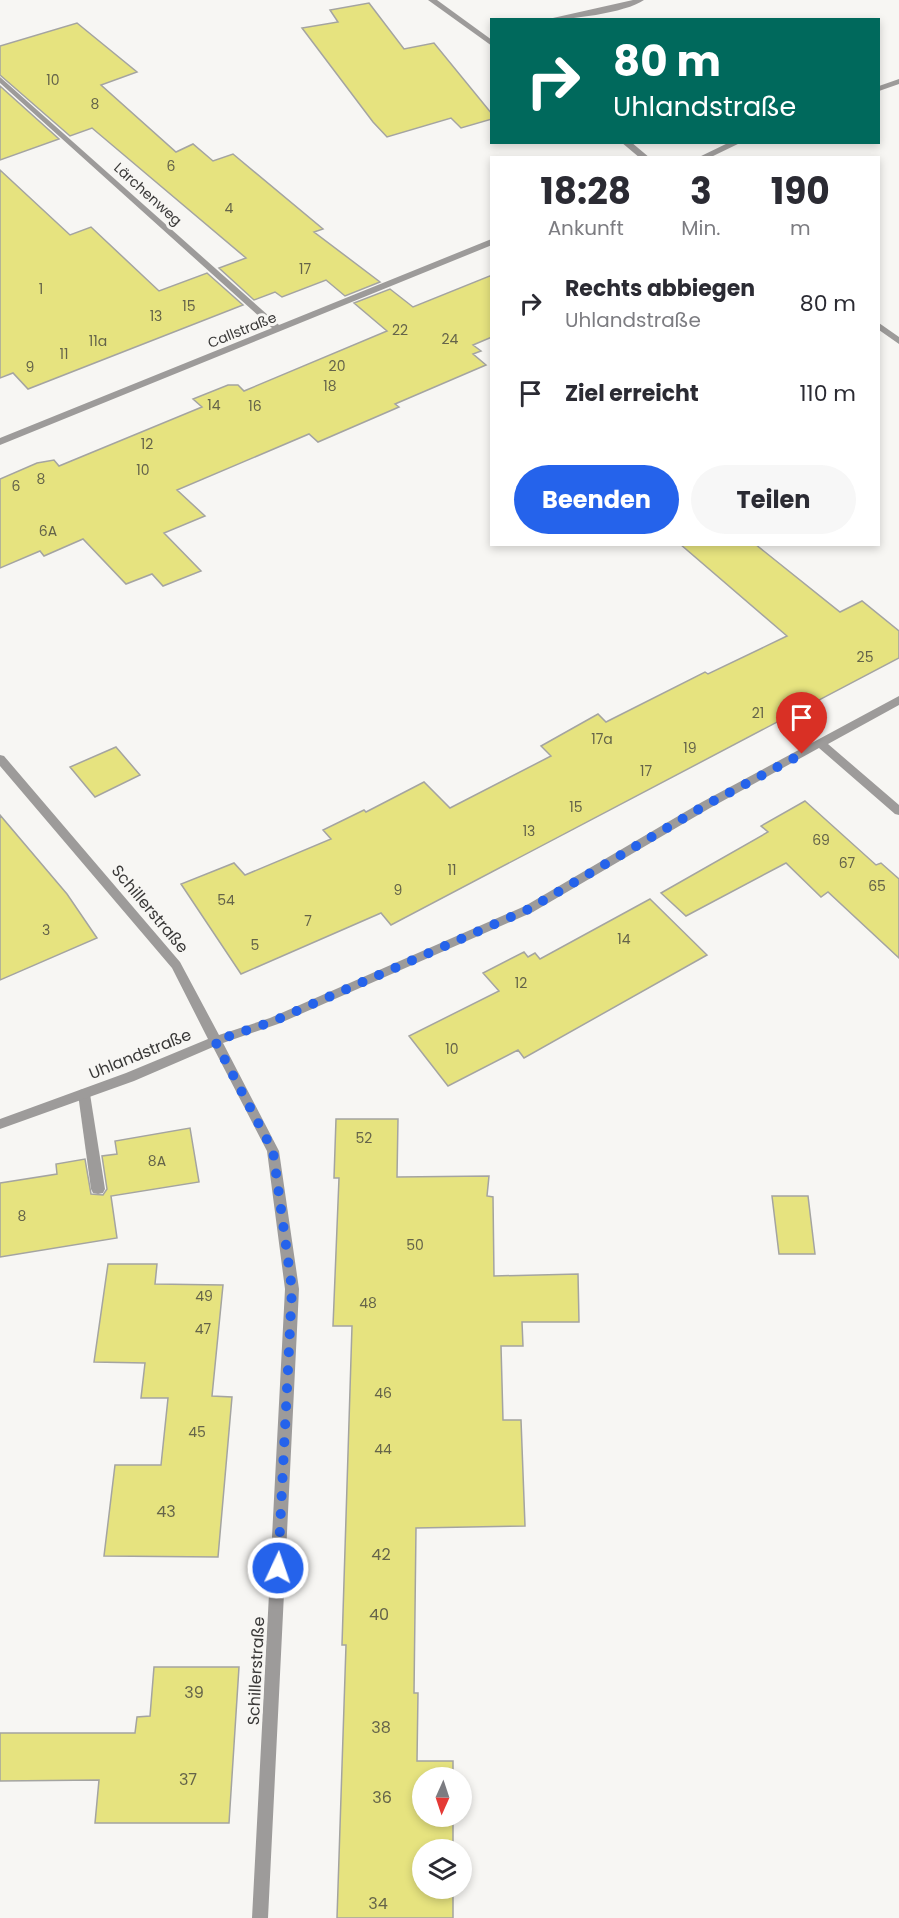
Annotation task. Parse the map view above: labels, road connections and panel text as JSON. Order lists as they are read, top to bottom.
{
  "streets": {
    "street": [
      "Lärchenweg",
      "Callstraße",
      "Schillerstraße",
      "Uhlandstraße"
    ]
  },
  "crossings": [
    ["Lärchenweg", "Callstraße"],
    ["Schillerstraße", "Uhlandstraße"]
  ],
  "house_numbers": [
    "10",
    "8",
    "6",
    "4",
    "17",
    "1",
    "15",
    "13",
    "22",
    "24",
    "11a",
    "11",
    "20",
    "9",
    "18",
    "14",
    "16",
    "12",
    "10",
    "8",
    "6",
    "6A",
    "25",
    "21",
    "17a",
    "19",
    "17",
    "15",
    "13",
    "69",
    "67",
    "11",
    "65",
    "9",
    "54",
    "7",
    "3",
    "14",
    "5",
    "12",
    "10",
    "52",
    "8A",
    "8",
    "50",
    "49",
    "48",
    "47",
    "46",
    "45",
    "44",
    "43",
    "42",
    "40",
    "39",
    "38",
    "37",
    "36",
    "34"
  ],
  "north": "bottom",
  "page": {
    "turn": ["80 m", "Uhlandstraße"],
    "eta": [
      "18:28",
      "Ankunft",
      "3",
      "Min.",
      "190",
      "m"
    ],
    "list": [
      {
        "name": "Rechts abbiegen",
        "note": "Uhlandstraße",
        "value": "80 m"
      },
      {
        "name": "Ziel erreicht",
        "value": "110 m"
      }
    ],
    "buttons": ["Beenden", "Teilen"]
  }
}
